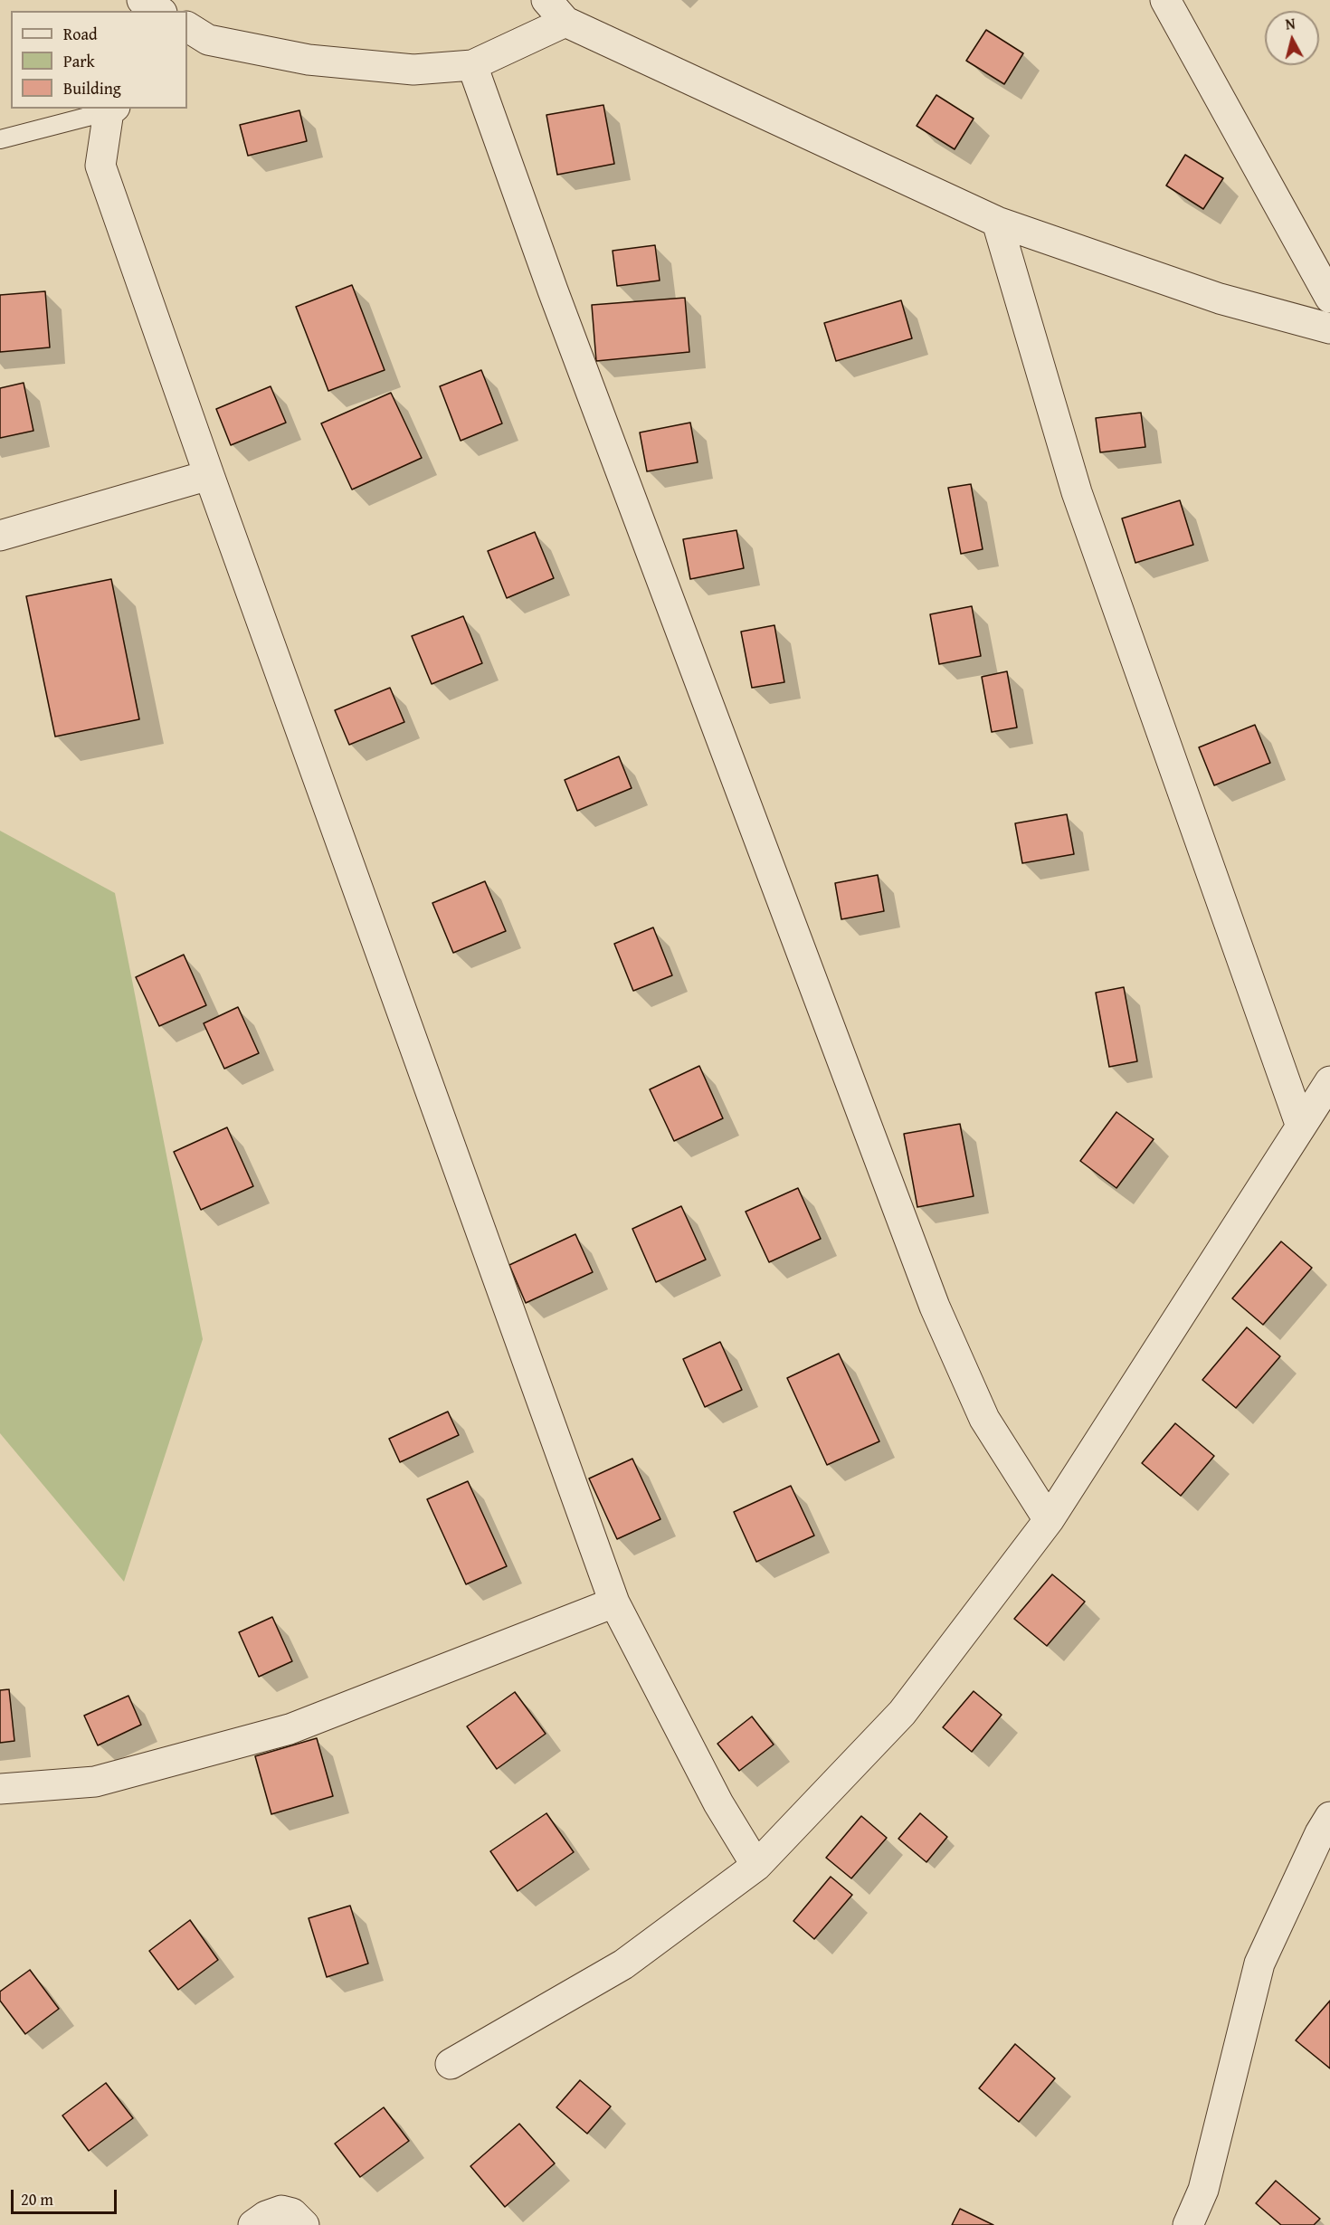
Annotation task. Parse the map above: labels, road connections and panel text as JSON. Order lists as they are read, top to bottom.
{
  "legend": ["Road", "Park", "Building"],
  "scale_bar": "20 m",
  "north": "top"
}
